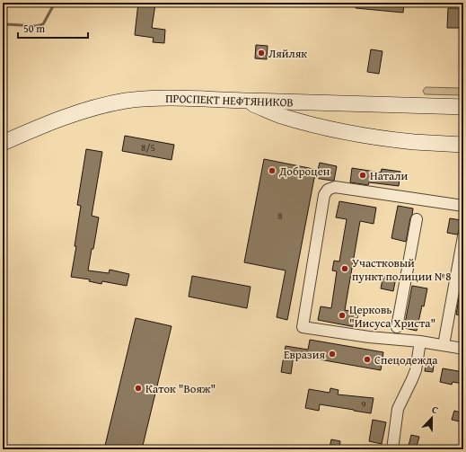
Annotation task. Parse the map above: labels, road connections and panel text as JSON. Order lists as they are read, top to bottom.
{
  "streets": {
    "main road": ["ПРОСПЕКТ НЕФТЯНИКОВ"]
  },
  "places": [
    "Ляйляк",
    "Доброцен",
    "Натали",
    "Участковый пункт полиции №8",
    "Церковь \"Иисуса Христа\"",
    "Евразия",
    "Спецодежда",
    "Каток \"Вояж\""
  ],
  "house_numbers": ["8/5", "8", "9"],
  "scale_bar": "50 m",
  "north": "top"
}
